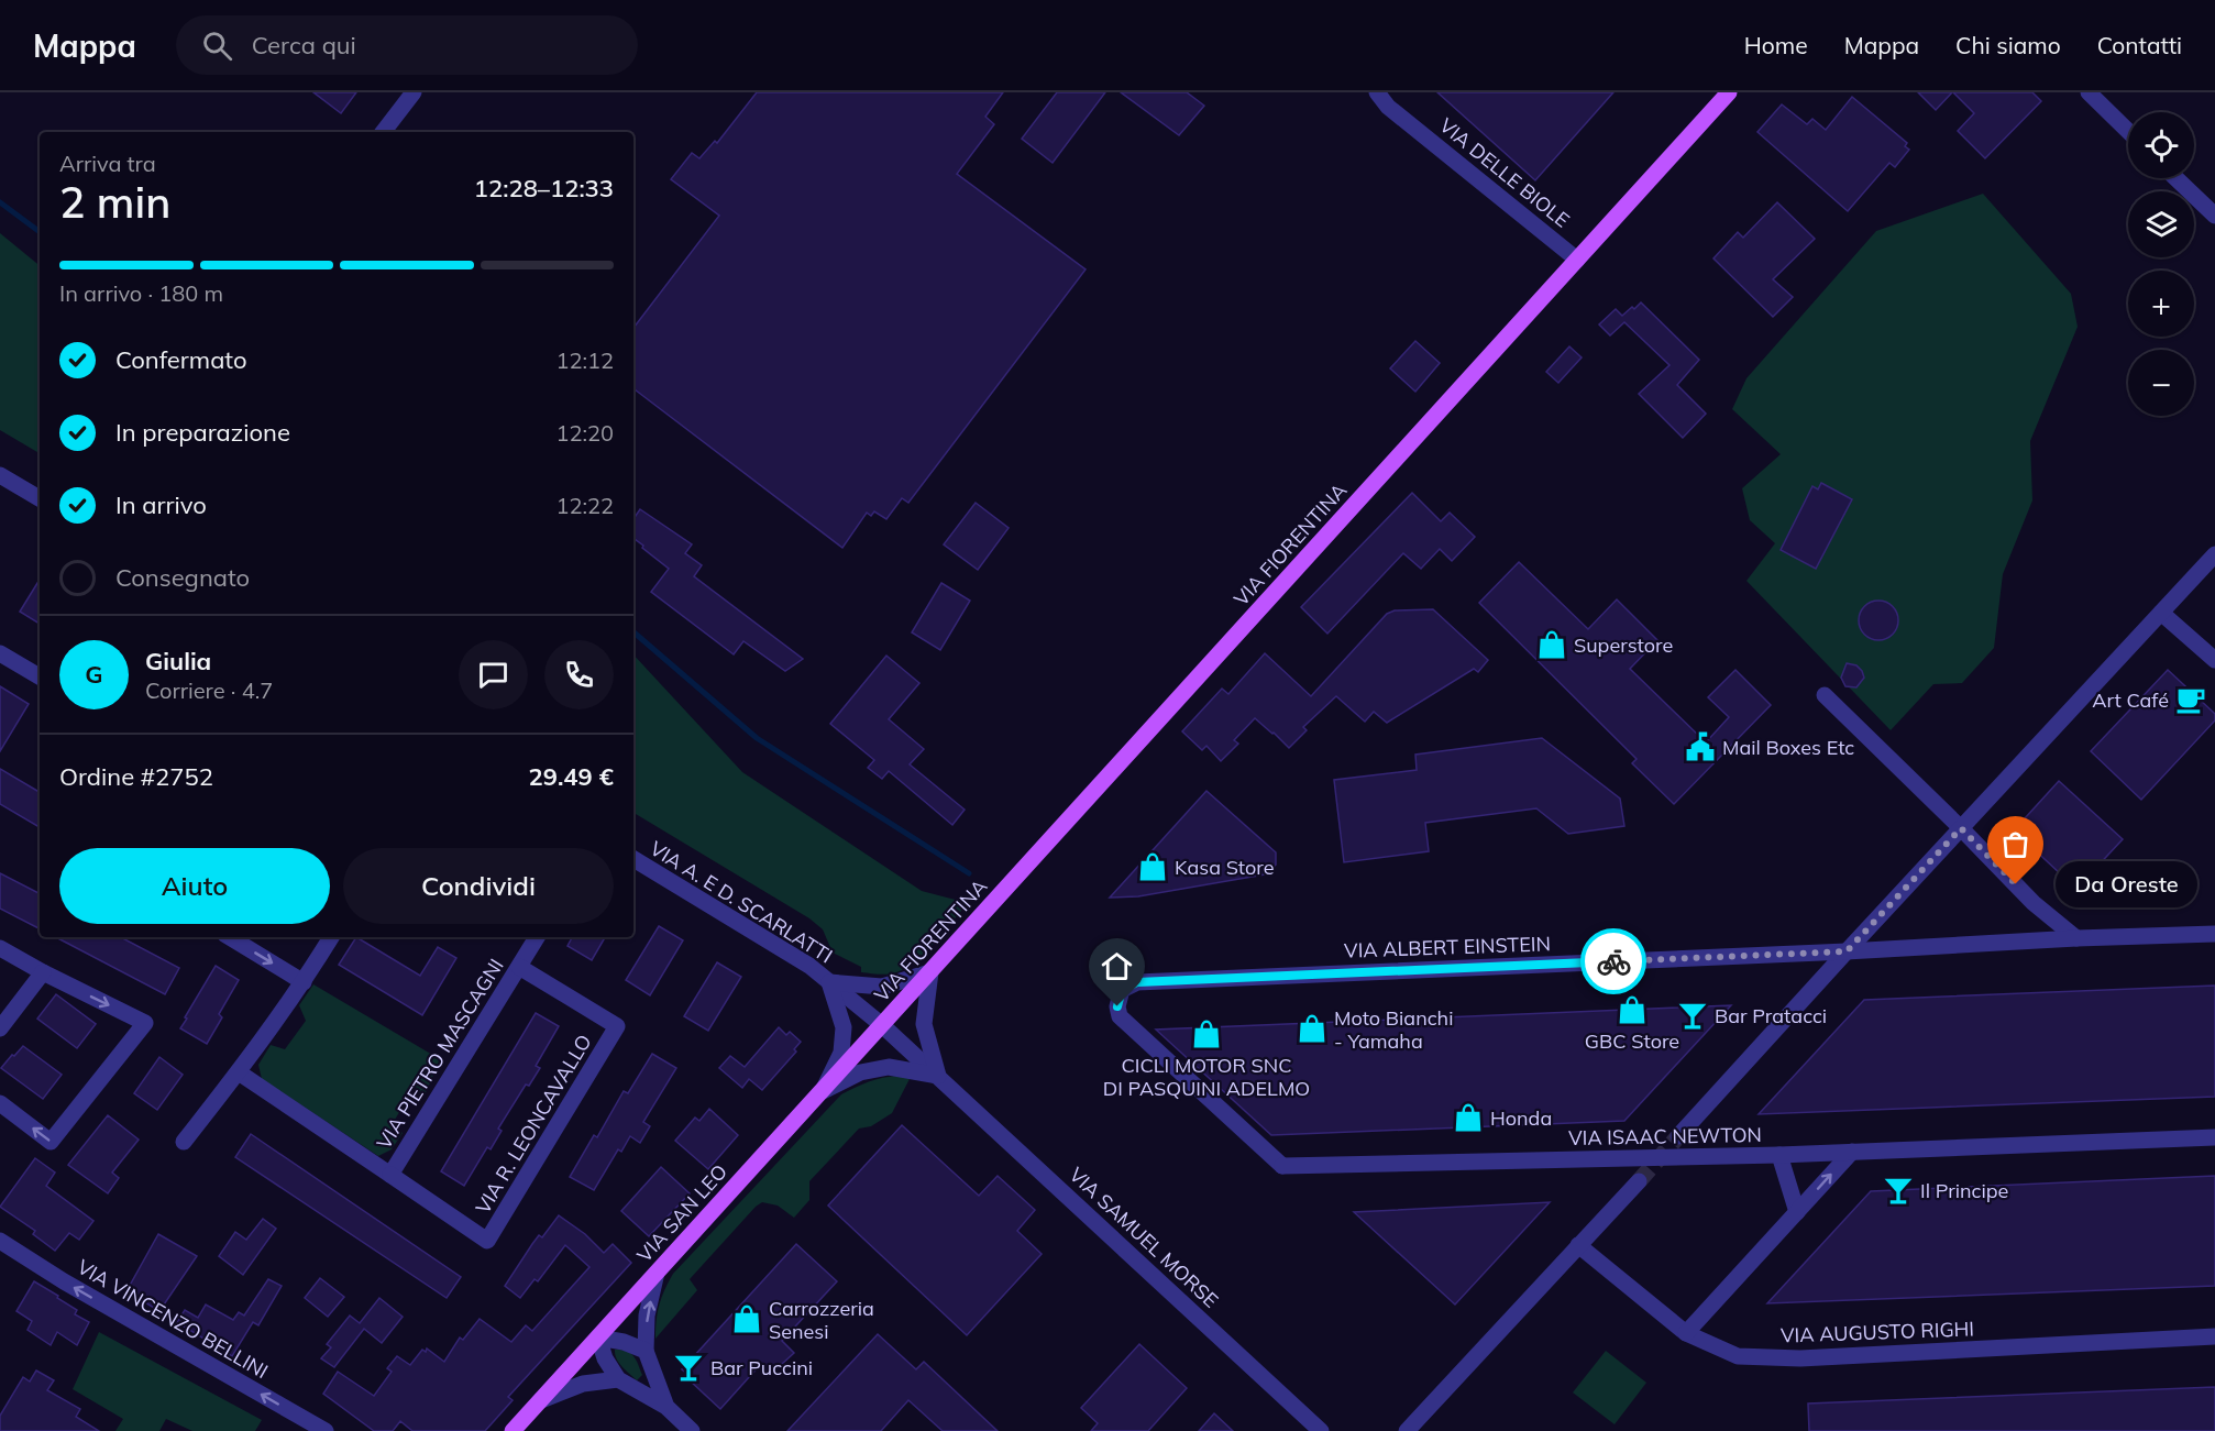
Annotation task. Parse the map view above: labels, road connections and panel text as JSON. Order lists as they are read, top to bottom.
{
  "streets": {
    "main road": ["VIA FIORENTINA", "VIA SAN LEO"],
    "street": [
      "VIA DELLE BIOLE",
      "VIA A. E D. SCARLATTI",
      "VIA ALBERT EINSTEIN",
      "VIA PIETRO MASCAGNI",
      "VIA R. LEONCAVALLO",
      "VIA ISAAC NEWTON",
      "VIA SAMUEL MORSE",
      "VIA VINCENZO BELLINI",
      "VIA AUGUSTO RIGHI"
    ]
  },
  "crossings": [
    ["VIA DELLE BIOLE", "VIA FIORENTINA"],
    ["VIA FIORENTINA", "VIA A. E D. SCARLATTI"],
    ["VIA FIORENTINA", "VIA SAN LEO"],
    ["VIA FIORENTINA", "VIA SAMUEL MORSE"],
    ["VIA A. E D. SCARLATTI", "VIA SAN LEO"],
    ["VIA A. E D. SCARLATTI", "VIA SAMUEL MORSE"],
    ["VIA ALBERT EINSTEIN", "VIA ISAAC NEWTON"],
    ["VIA PIETRO MASCAGNI", "VIA R. LEONCAVALLO"],
    ["VIA SAN LEO", "VIA SAMUEL MORSE"]
  ],
  "one_way": ["VIA VINCENZO BELLINI"],
  "places": {
    "shop": [
      "Superstore",
      "Kasa Store",
      "GBC Store",
      "Moto Bianchi - Yamaha",
      "CICLI MOTOR SNC DI PASQUINI ADELMO",
      "Honda",
      "Carrozzeria Senesi"
    ],
    "cafe": ["Art Café"],
    "public building": ["Mail Boxes Etc"],
    "other": ["Da Oreste"],
    "bar": ["Bar Pratacci", "Il Principe", "Bar Puccini"]
  },
  "page": {
    "header": "Mappa",
    "search": "Cerca qui",
    "nav": [
      "Home",
      "Mappa",
      "Chi siamo",
      "Contatti"
    ],
    "map_buttons": ["+", "−"],
    "heading": ["2 min", "Arriva tra", "12:28–12:33"],
    "panel": [
      "Giulia",
      "Corriere · 4.7",
      "Ordine #2752",
      "29.49 €"
    ],
    "bar": "In arrivo · 180 m",
    "list": [
      ["Confermato", "12:12"],
      ["In preparazione", "12:20"],
      ["In arrivo", "12:22"],
      "Consegnato"
    ],
    "round": "G",
    "buttons": ["Aiuto", "Condividi"],
    "bubble": "Da Oreste"
  }
}
